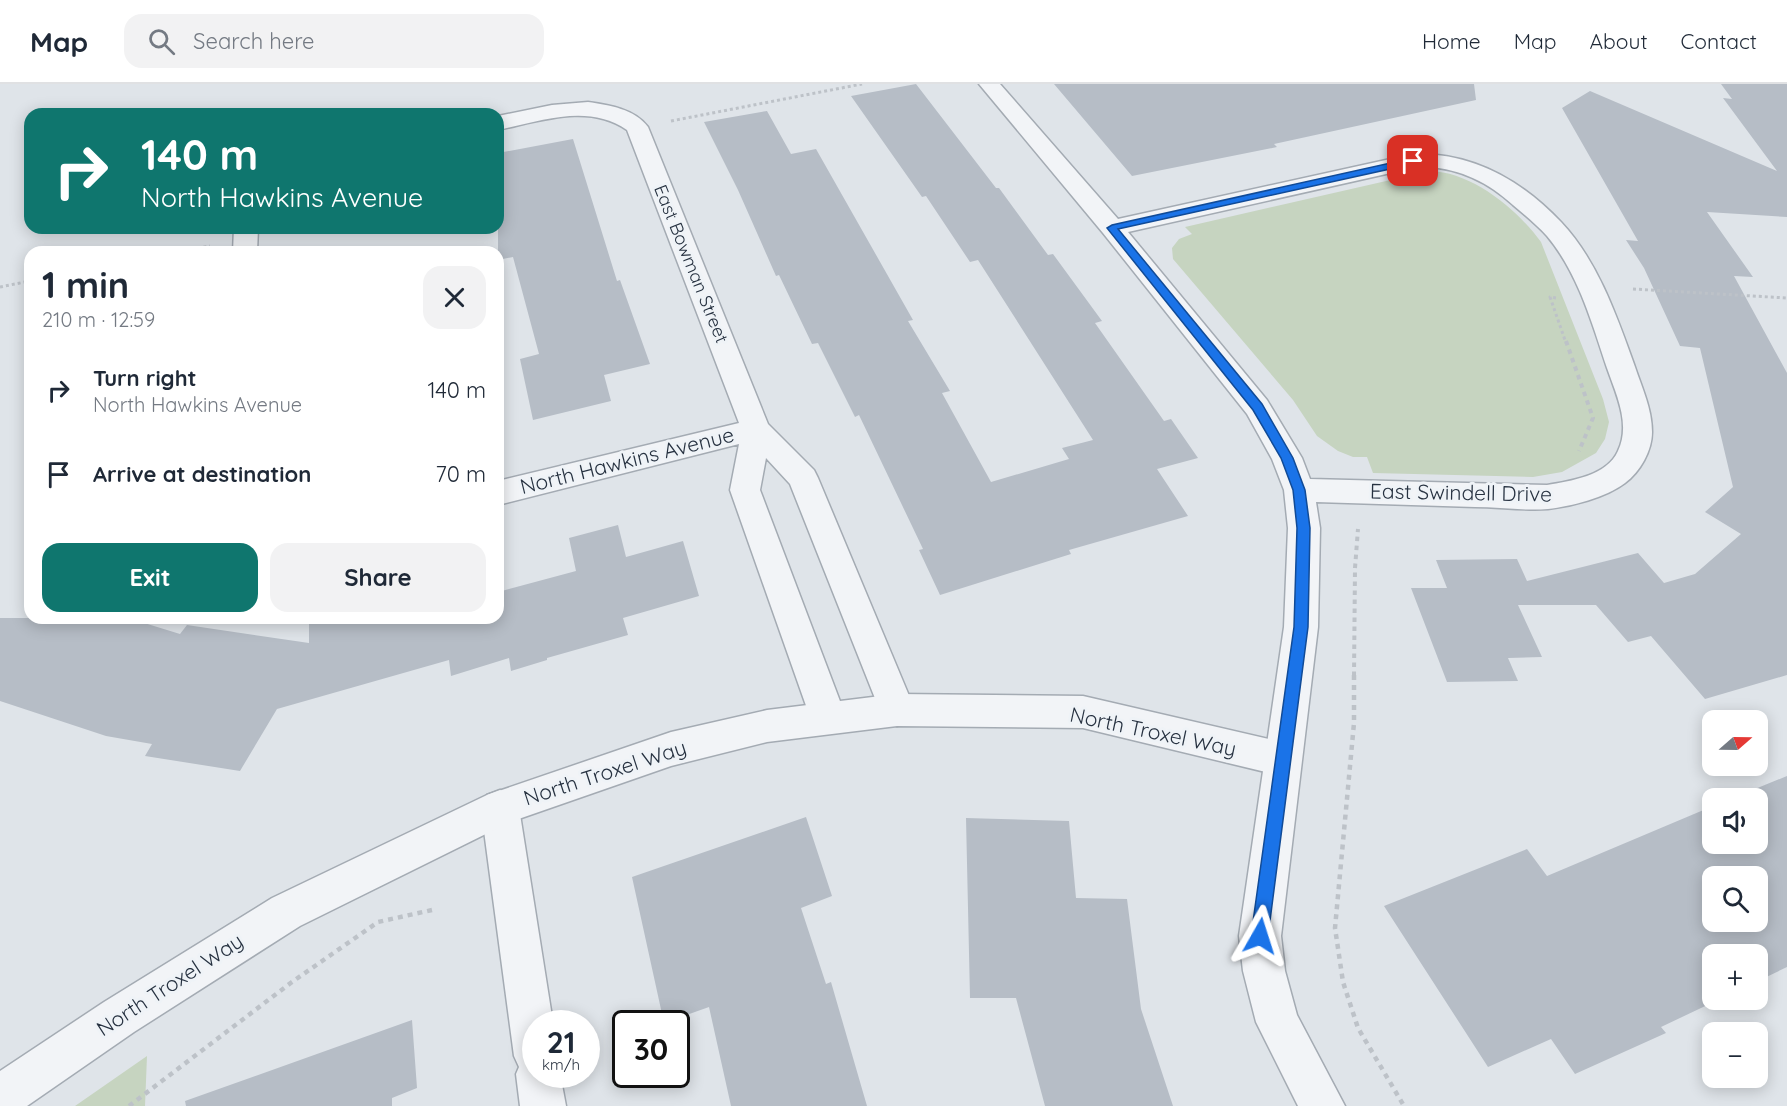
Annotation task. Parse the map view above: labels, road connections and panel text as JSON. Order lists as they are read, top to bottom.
{
  "streets": {
    "street": [
      "East Bowman Street",
      "North Hawkins Avenue",
      "East Swindell Drive",
      "North Troxel Way"
    ]
  },
  "crossings": [
    ["East Bowman Street", "North Hawkins Avenue"],
    ["East Bowman Street", "North Troxel Way"]
  ],
  "north": "right",
  "page": {
    "header": "Map",
    "search": "Search here",
    "nav": [
      "Home",
      "Map",
      "About",
      "Contact"
    ],
    "turn": ["140 m", "North Hawkins Avenue"],
    "heading": ["1 min", "210 m · 12:59"],
    "list": [
      {
        "name": "Turn right",
        "note": "North Hawkins Avenue",
        "value": "140 m"
      },
      {
        "name": "Arrive at destination",
        "value": "70 m"
      }
    ],
    "buttons": ["Exit", "Share"],
    "map_buttons": ["+", "−"],
    "speed": "21 km/h",
    "limit": "30"
  }
}
